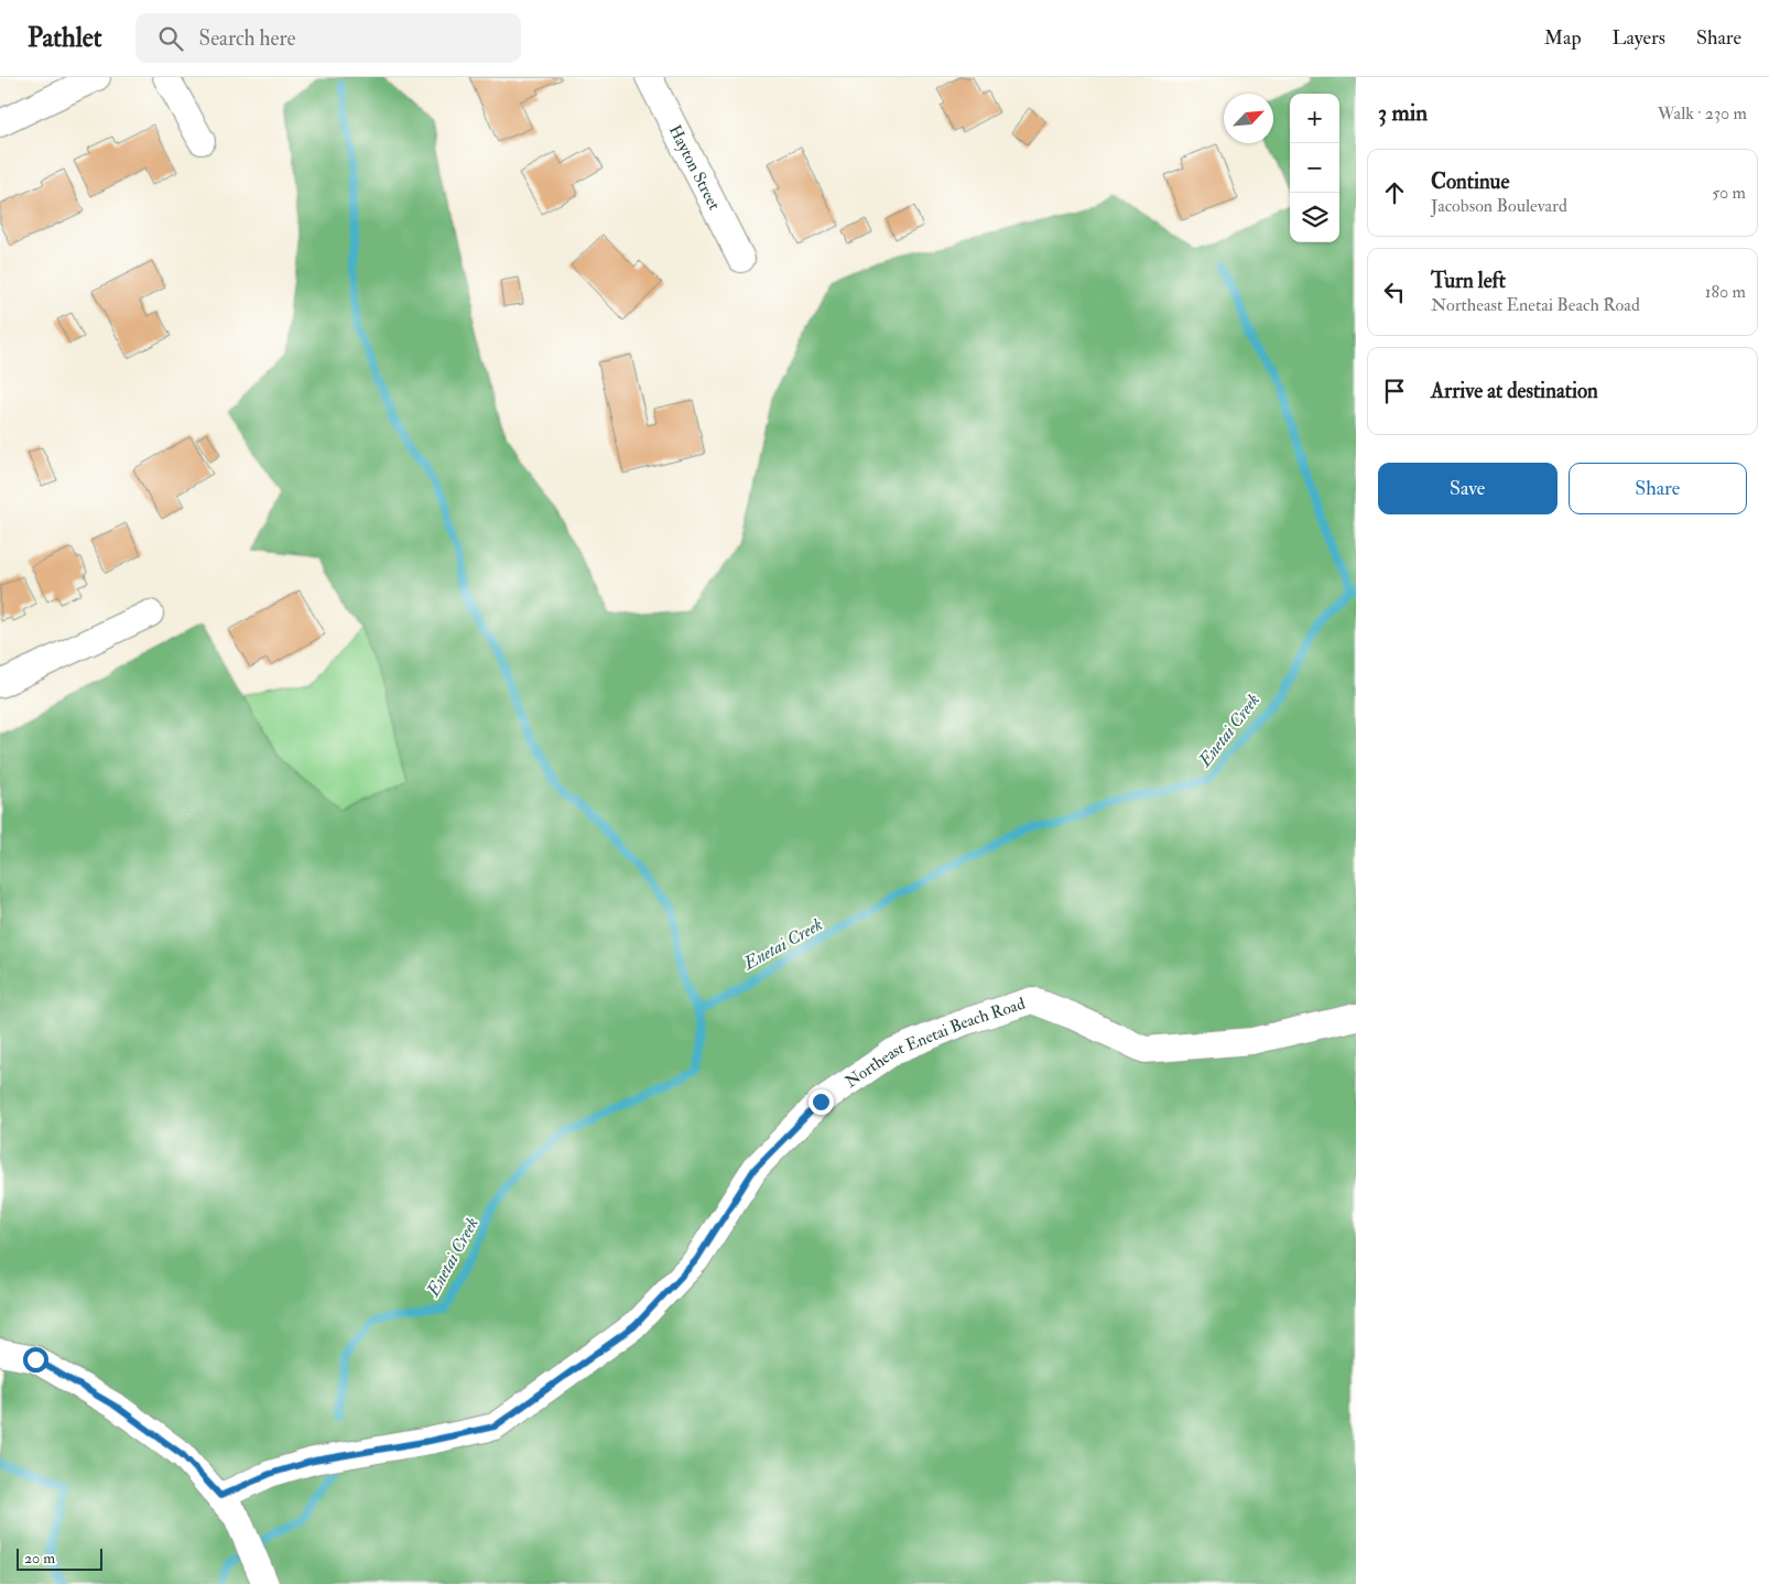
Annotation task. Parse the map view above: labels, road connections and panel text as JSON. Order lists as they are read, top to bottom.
{
  "streets": {
    "street": ["Hayton Street", "Northeast Enetai Beach Road"]
  },
  "water": ["Enetai Creek"],
  "scale_bar": "20 m",
  "north": "top right",
  "page": {
    "header": "Pathlet",
    "search": "Search here",
    "nav": ["Map", "Layers", "Share"],
    "heading": ["3 min", "Walk · 230 m"],
    "map_buttons": ["+", "−"],
    "list": [
      ["Continue", "Jacobson Boulevard", "50 m"],
      ["Turn left", "Northeast Enetai Beach Road", "180 m"],
      "Arrive at destination"
    ],
    "buttons": ["Save", "Share"],
    "scale": "20 m"
  }
}
